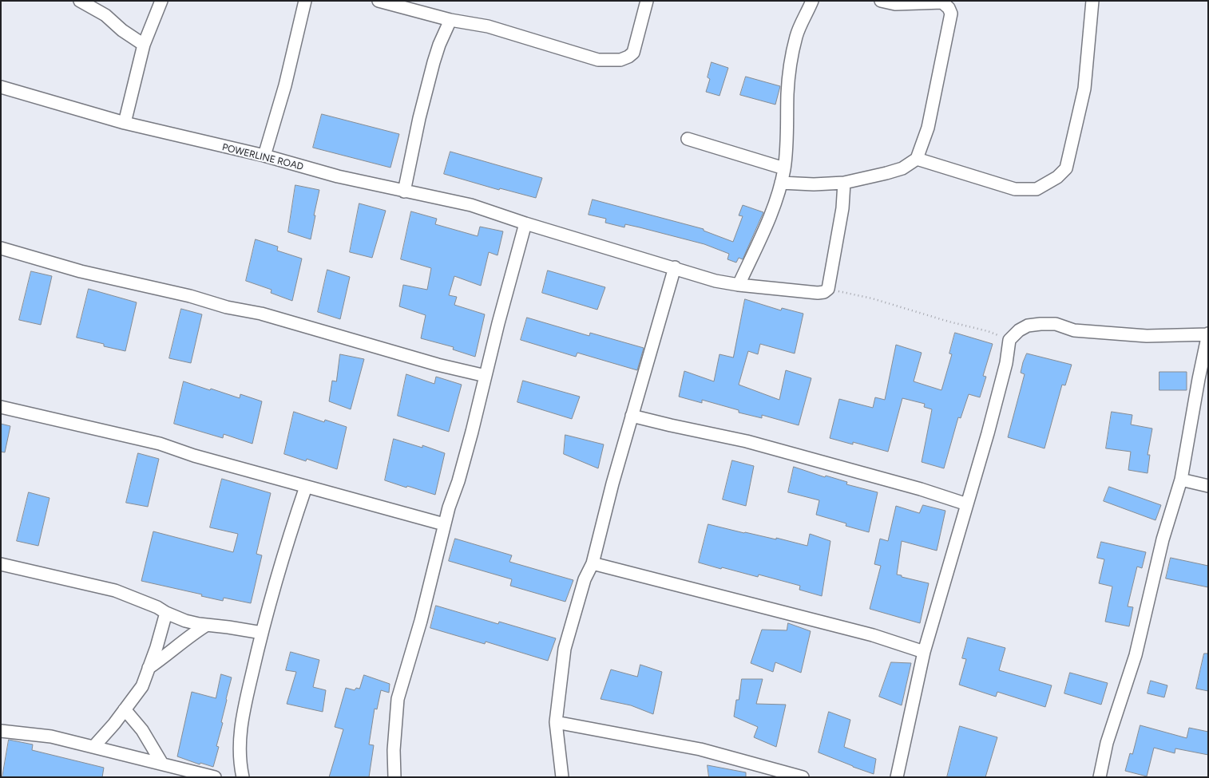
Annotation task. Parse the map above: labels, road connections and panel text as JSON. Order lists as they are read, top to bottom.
{
  "streets": {
    "street": ["POWERLINE ROAD"]
  }
}
